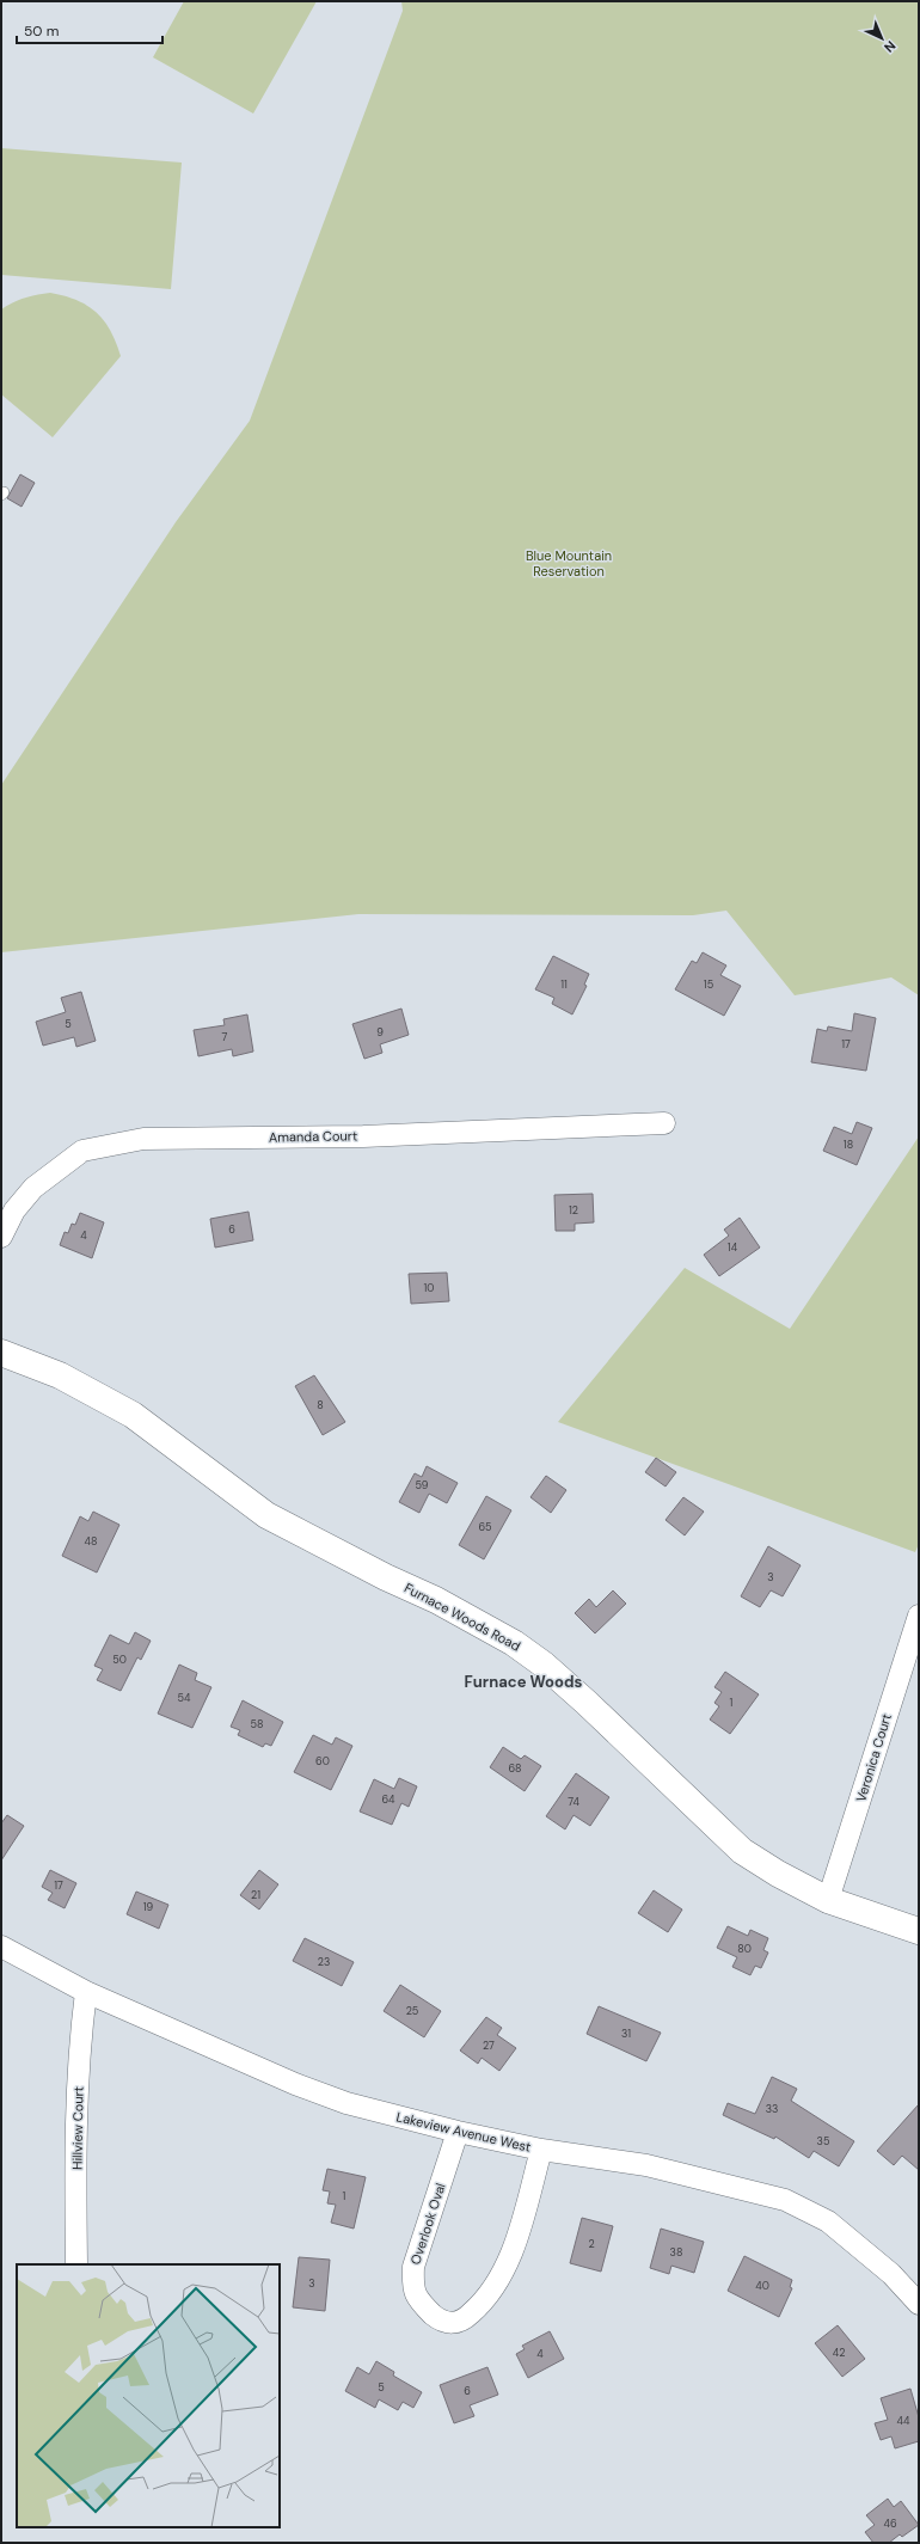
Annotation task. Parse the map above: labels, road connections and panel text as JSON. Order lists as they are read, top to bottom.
{
  "streets": {
    "street": [
      "Amanda Court",
      "Furnace Woods Road",
      "Veronica Court",
      "Hillview Court",
      "Lakeview Avenue West",
      "Overlook Oval"
    ]
  },
  "crossings": [
    ["Furnace Woods Road", "Veronica Court"],
    ["Hillview Court", "Lakeview Avenue West"],
    ["Lakeview Avenue West", "Overlook Oval"]
  ],
  "districts": ["Furnace Woods"],
  "parks": ["Blue Mountain Reservation"],
  "house_numbers": [
    "11",
    "15",
    "5",
    "9",
    "7",
    "17",
    "18",
    "12",
    "6",
    "4",
    "14",
    "10",
    "8",
    "59",
    "65",
    "48",
    "3",
    "50",
    "54",
    "1",
    "58",
    "60",
    "68",
    "64",
    "74",
    "17",
    "21",
    "19",
    "80",
    "23",
    "25",
    "31",
    "27",
    "33",
    "35",
    "1",
    "2",
    "38",
    "3",
    "40",
    "42",
    "4",
    "5",
    "6",
    "44",
    "46"
  ],
  "scale_bar": "50 m",
  "north": "bottom right"
}
